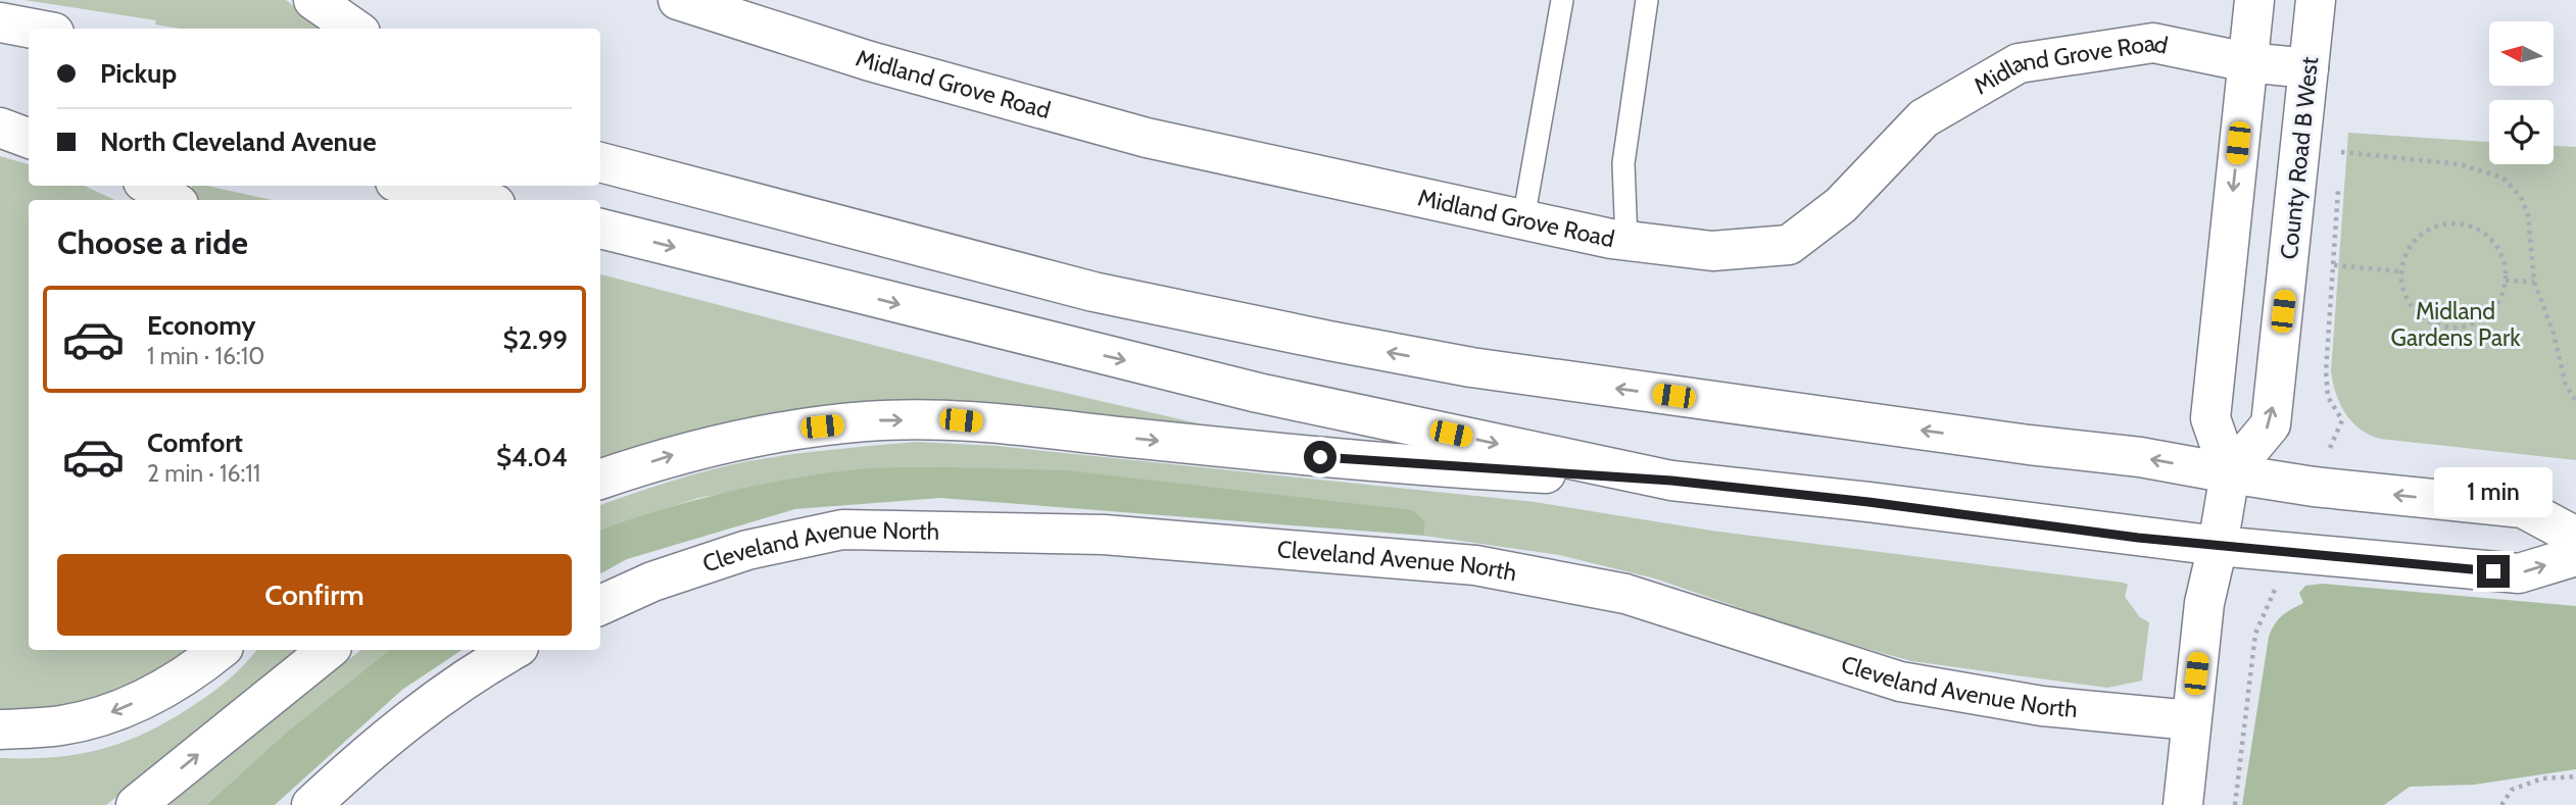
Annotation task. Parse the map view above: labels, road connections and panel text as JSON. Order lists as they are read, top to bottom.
{
  "streets": {
    "main road": ["Midland Grove Road", "County Road B West", "Cleveland Avenue North"]
  },
  "crossings": [
    ["Midland Grove Road", "County Road B West"]
  ],
  "parks": ["Midland Gardens Park"],
  "north": "left",
  "page": {
    "banner": ["Pickup", "North Cleveland Avenue"],
    "heading": "Choose a ride",
    "list": [
      {
        "name": "Economy",
        "note": "1 min · 16:10",
        "value": "$2.99"
      },
      {
        "name": "Comfort",
        "note": "2 min · 16:11",
        "value": "$4.04"
      }
    ],
    "bubble": "1 min",
    "buttons": "Confirm"
  }
}
